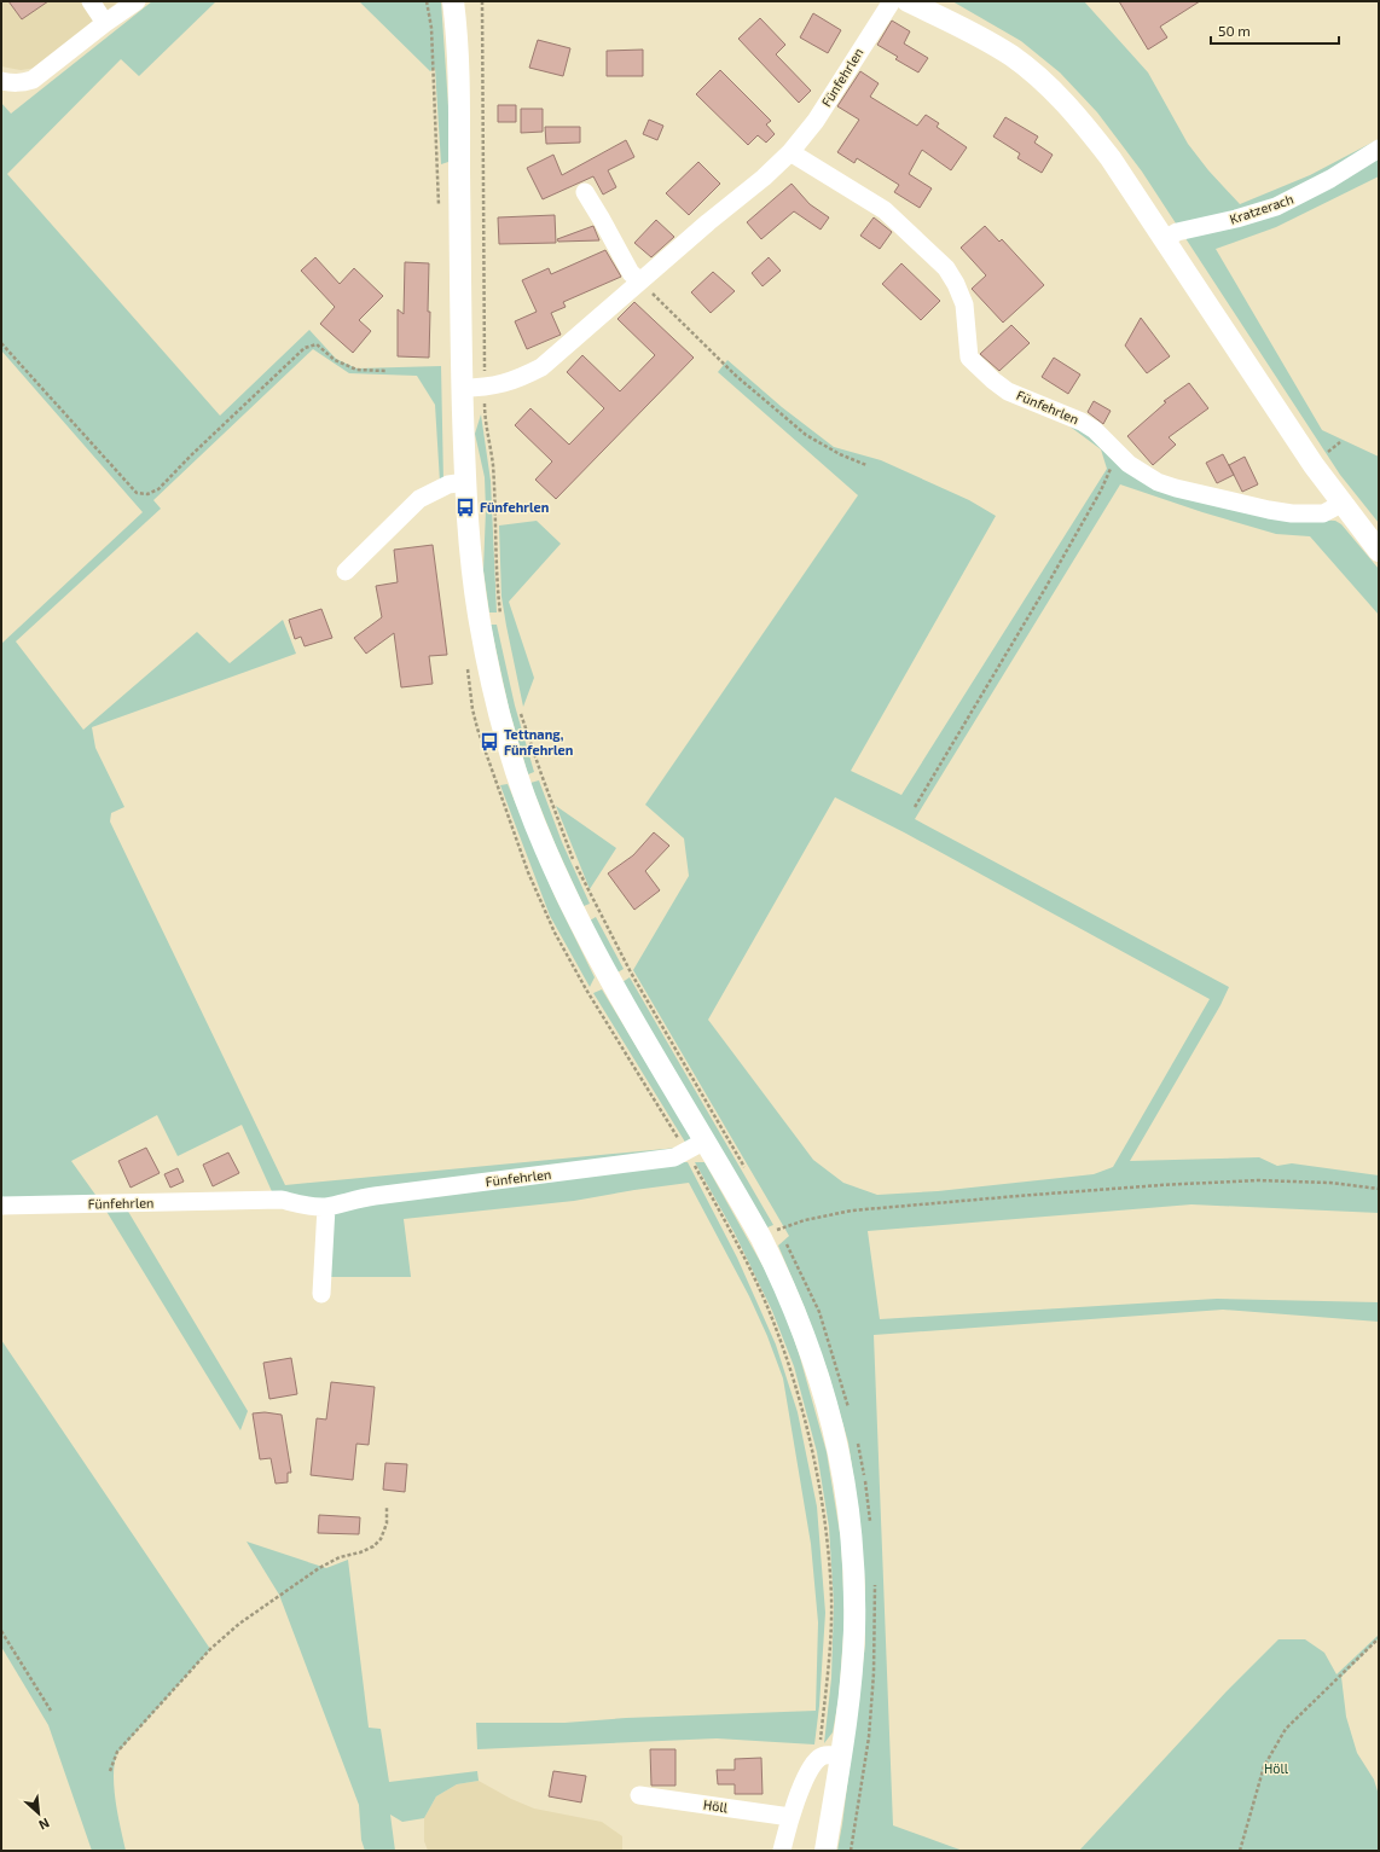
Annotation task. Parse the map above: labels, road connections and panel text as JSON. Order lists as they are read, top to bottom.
{
  "streets": {
    "street": ["Fünfehrlen", "Kratzerach", "Höll"]
  },
  "parks": ["Höll"],
  "places": {
    "bus stop": ["Fünfehrlen", "Tettnang, Fünfehrlen"]
  },
  "scale_bar": "50 m",
  "north": "bottom right"
}
